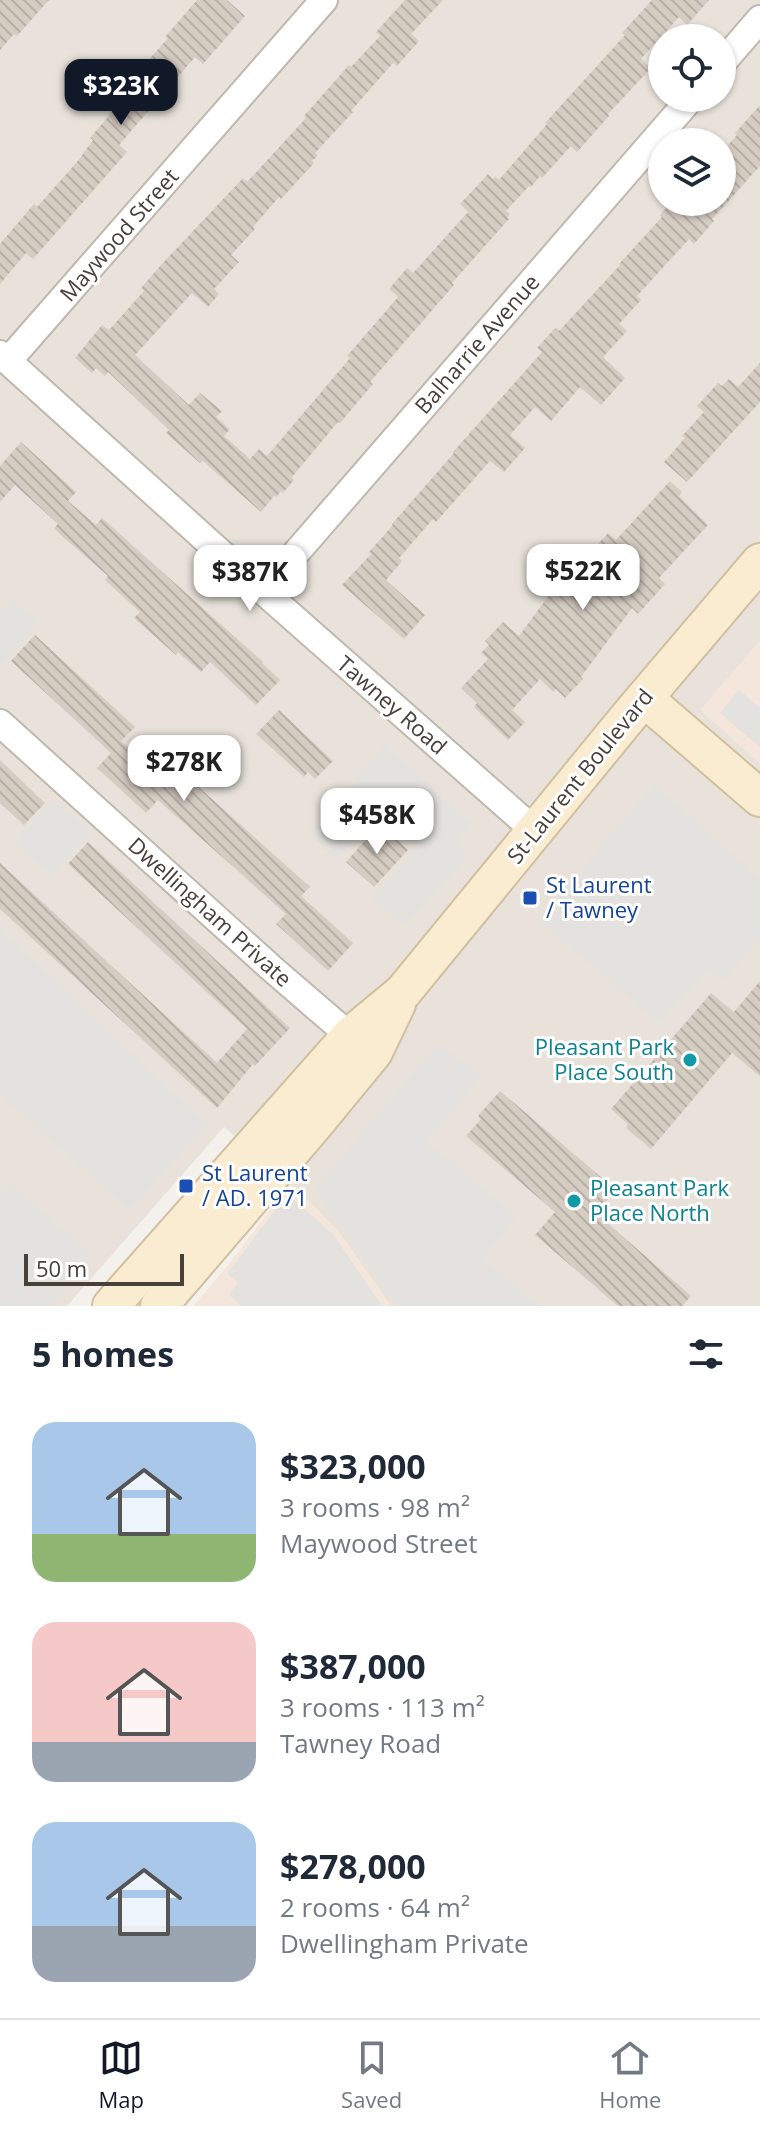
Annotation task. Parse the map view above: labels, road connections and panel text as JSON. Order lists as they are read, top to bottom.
{
  "streets": {
    "street": [
      "Maywood Street",
      "Balharrie Avenue",
      "Tawney Road",
      "St-Laurent Boulevard",
      "Dwellingham Private"
    ]
  },
  "crossings": [
    ["Maywood Street", "Tawney Road"],
    ["Balharrie Avenue", "Tawney Road"],
    ["Tawney Road", "St-Laurent Boulevard"],
    ["St-Laurent Boulevard", "Dwellingham Private"]
  ],
  "places": {
    "transit": ["St Laurent / Tawney", "St Laurent / AD. 1971"],
    "other": ["Pleasant Park Place South", "Pleasant Park Place North"]
  },
  "scale_bar": "50 m",
  "page": {
    "price": [
      "$323K",
      "$522K",
      "$387K",
      "$278K",
      "$458K"
    ],
    "scale": "50 m",
    "heading": "5 homes",
    "list": [
      {
        "name": "$323,000",
        "note": "3 rooms · 98 m² · Maywood Street"
      },
      {
        "name": "$387,000",
        "note": "3 rooms · 113 m² · Tawney Road"
      },
      {
        "name": "$278,000",
        "note": "2 rooms · 64 m² · Dwellingham Private"
      }
    ],
    "tabs": ["Map", "Saved", "Home"]
  }
}
